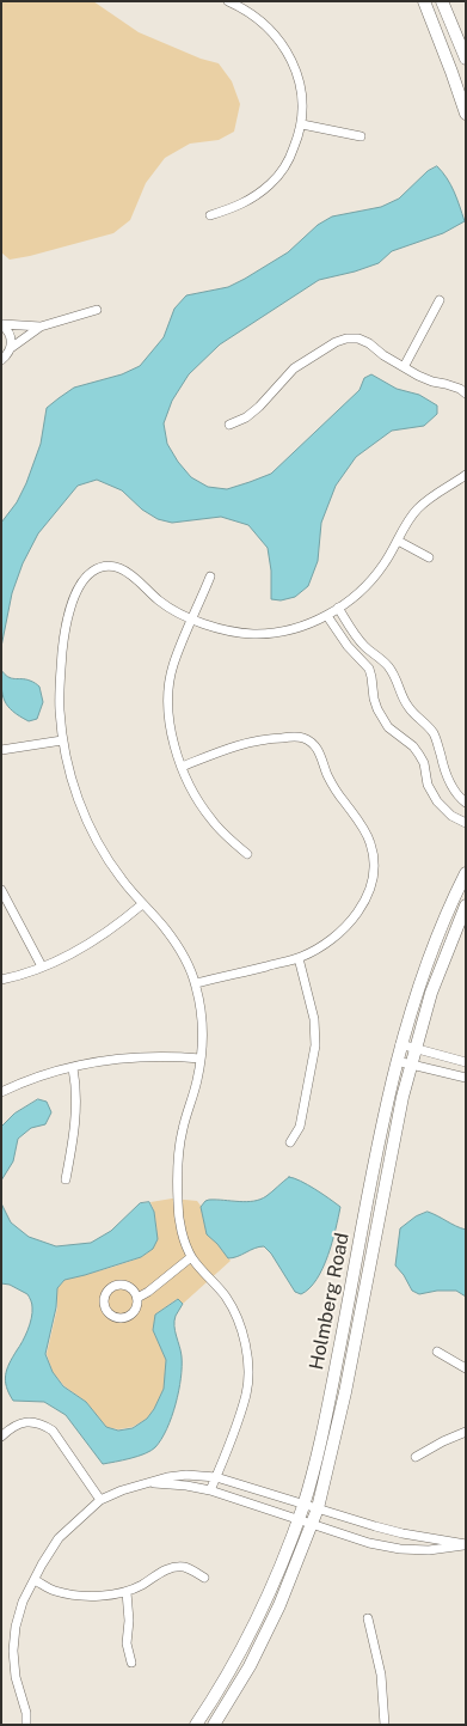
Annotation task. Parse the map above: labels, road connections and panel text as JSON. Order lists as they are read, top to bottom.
{
  "streets": {
    "street": ["Holmberg Road"]
  }
}
